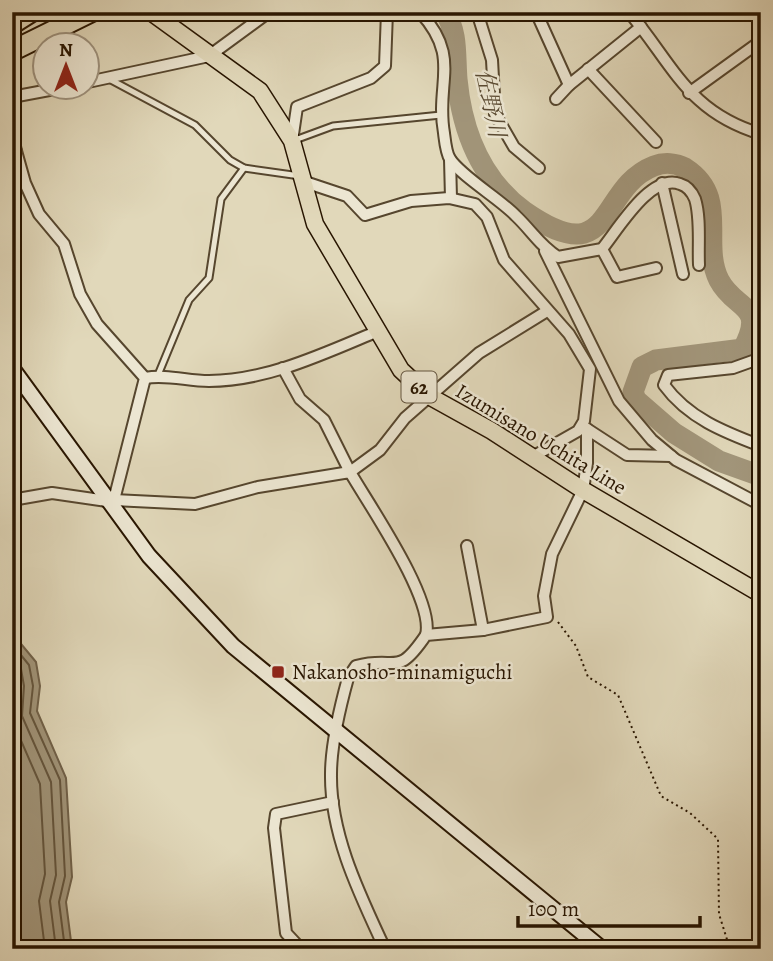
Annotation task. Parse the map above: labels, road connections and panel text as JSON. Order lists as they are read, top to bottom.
{
  "streets": {
    "main road": ["62", "Izumisano Uchita Line"]
  },
  "water": ["佐野川"],
  "places": {
    "transit": ["Nakanosho-minamiguchi"]
  },
  "scale_bar": "100 m",
  "north": "top"
}
